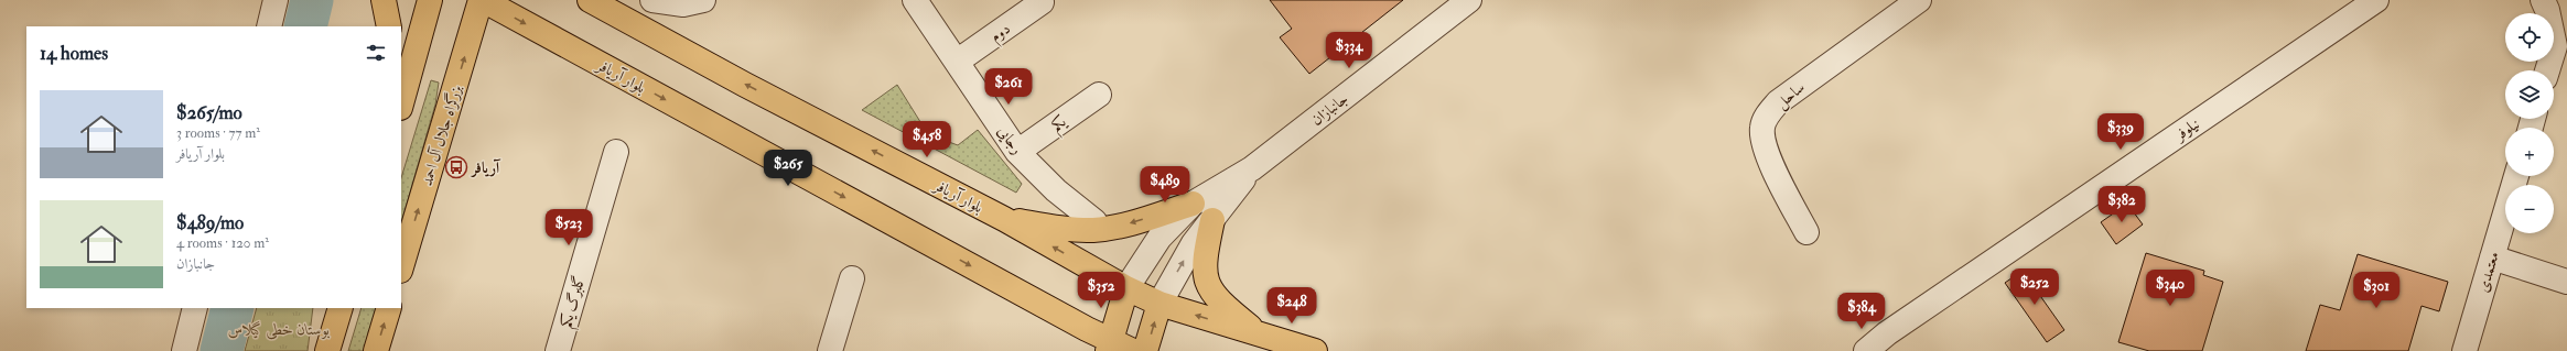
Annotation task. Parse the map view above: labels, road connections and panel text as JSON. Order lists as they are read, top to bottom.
{
  "streets": {
    "main road": ["بلوار آریافر", "بزرگراه جلال آل احمد"],
    "street": [
      "دوم",
      "ساحل",
      "جانبازان",
      "یکم",
      "نیلوفر",
      "رجایی",
      "معتمدی",
      "گلبرگ یکم"
    ]
  },
  "crossings": [
    ["دوم", "رجایی"],
    ["بلوار آریافر", "جانبازان"],
    ["بلوار آریافر", "بزرگراه جلال آل احمد"],
    ["یکم", "رجایی"]
  ],
  "parks": ["بوستان خطی گیلاس"],
  "places": {
    "bus stop": ["آریافر"]
  },
  "page": {
    "map_buttons": ["+", "−"],
    "heading": "14 homes",
    "price": [
      "$334",
      "$261",
      "$339",
      "$458",
      "$265",
      "$489",
      "$382",
      "$523",
      "$252",
      "$340",
      "$352",
      "$301",
      "$248",
      "$384"
    ],
    "list": [
      {
        "name": "$265/mo",
        "note": "3 rooms · 77 m² · بلوار آریافر"
      },
      {
        "name": "$489/mo",
        "note": "4 rooms · 120 m² · جانبازان"
      }
    ]
  }
}
